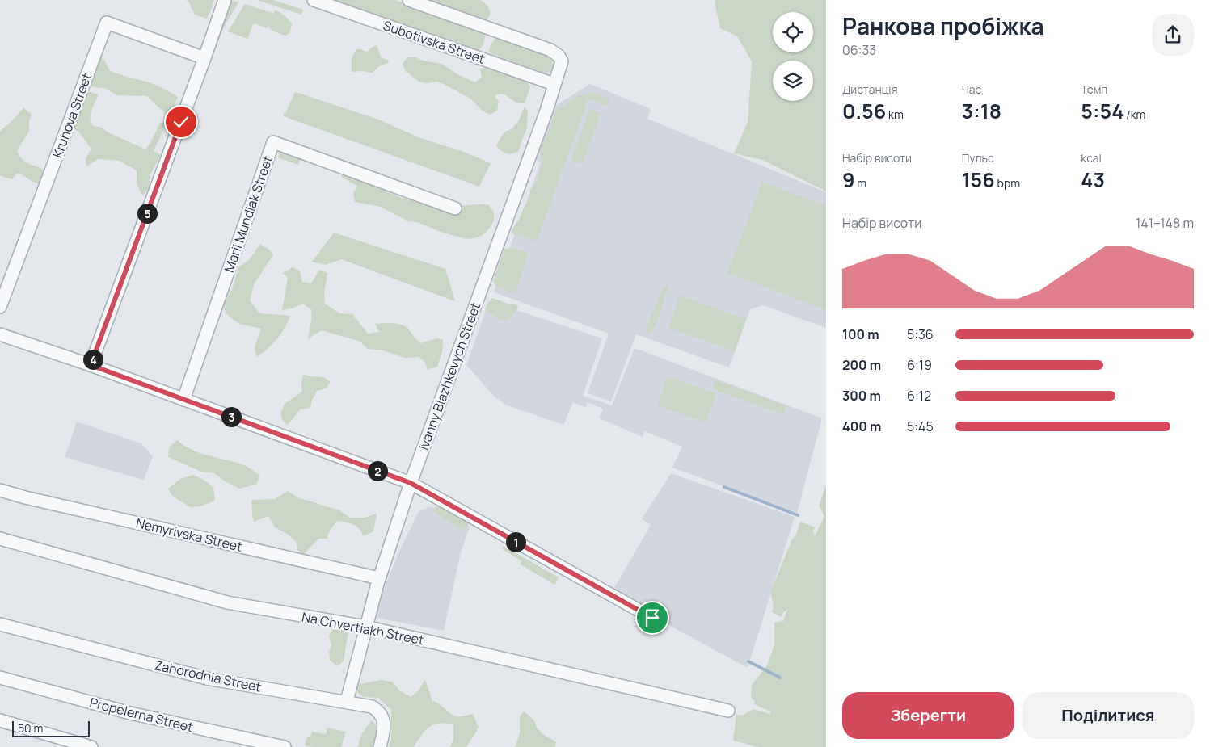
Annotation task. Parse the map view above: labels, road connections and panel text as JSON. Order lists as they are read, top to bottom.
{
  "streets": {
    "street": [
      "Subotivska Street",
      "Kruhova Street",
      "Marii Mundiak Street",
      "Ivanny Blazhkevych Street",
      "Nemyrivska Street",
      "Na Chvertiakh Street",
      "Zahorodnia Street",
      "Propelerna Street"
    ]
  },
  "crossings": [
    ["Subotivska Street", "Ivanny Blazhkevych Street"],
    ["Ivanny Blazhkevych Street", "Nemyrivska Street"],
    ["Ivanny Blazhkevych Street", "Na Chvertiakh Street"],
    ["Ivanny Blazhkevych Street", "Zahorodnia Street"]
  ],
  "scale_bar": "50 m",
  "page": {
    "heading": ["Ранкова пробіжка", "06:33"],
    "stats": [
      ["Дистанція", "0.56 km"],
      ["Час", "3:18"],
      ["Темп", "5:54 /km"],
      ["Набір висоти", "9 m"],
      ["Пульс", "156 bpm"],
      ["kcal", "43"]
    ],
    "pins": [
      "5",
      "4",
      "3",
      "2",
      "1"
    ],
    "chart": ["Набір висоти", "141–148 m"],
    "list": [
      {
        "name": "100 m",
        "note": "5:36"
      },
      {
        "name": "200 m",
        "note": "6:19"
      },
      {
        "name": "300 m",
        "note": "6:12"
      },
      {
        "name": "400 m",
        "note": "5:45"
      }
    ],
    "buttons": ["Зберегти", "Поділитися"],
    "scale": "50 m"
  }
}
